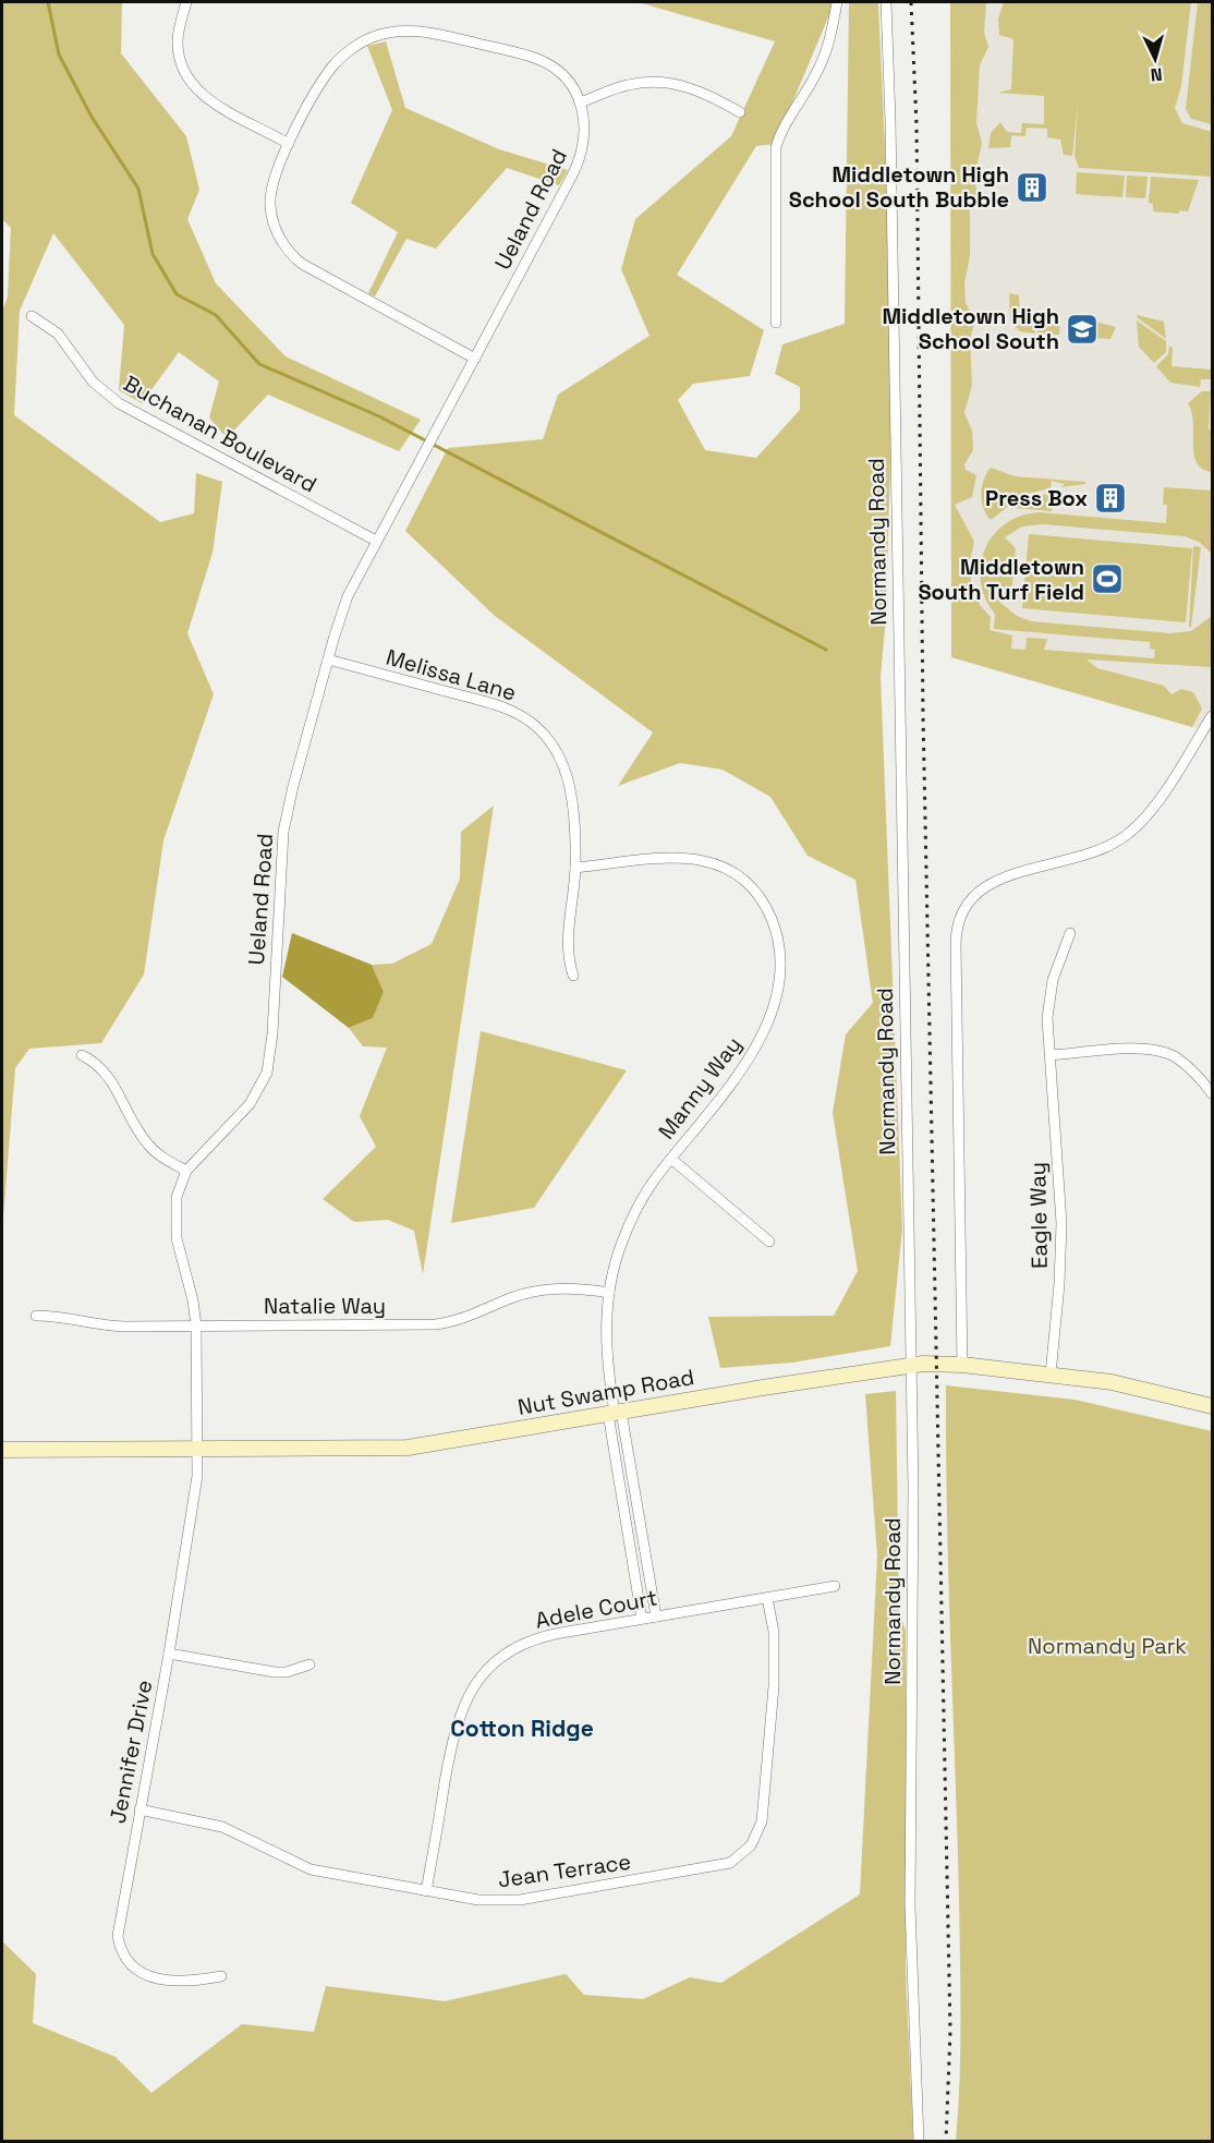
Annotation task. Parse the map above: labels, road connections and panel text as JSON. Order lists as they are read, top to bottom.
{
  "streets": {
    "main road": ["Nut Swamp Road"],
    "street": [
      "Ueland Road",
      "Buchanan Boulevard",
      "Normandy Road",
      "Melissa Lane",
      "Manny Way",
      "Eagle Way",
      "Natalie Way",
      "Adele Court",
      "Jennifer Drive",
      "Jean Terrace"
    ]
  },
  "crossings": [
    ["Ueland Road", "Buchanan Boulevard"],
    ["Ueland Road", "Melissa Lane"],
    ["Ueland Road", "Natalie Way"],
    ["Ueland Road", "Nut Swamp Road"],
    ["Ueland Road", "Jennifer Drive"],
    ["Normandy Road", "Nut Swamp Road"],
    ["Melissa Lane", "Manny Way"],
    ["Manny Way", "Natalie Way"],
    ["Manny Way", "Nut Swamp Road"],
    ["Eagle Way", "Nut Swamp Road"],
    ["Nut Swamp Road", "Jennifer Drive"],
    ["Adele Court", "Jean Terrace"],
    ["Jennifer Drive", "Jean Terrace"]
  ],
  "districts": ["Cotton Ridge"],
  "parks": ["Normandy Park"],
  "places": {
    "building": ["Middletown High School South Bubble", "Press Box"],
    "school or university": ["Middletown High School South"],
    "sports": ["Middletown South Turf Field"]
  },
  "north": "bottom"
}
